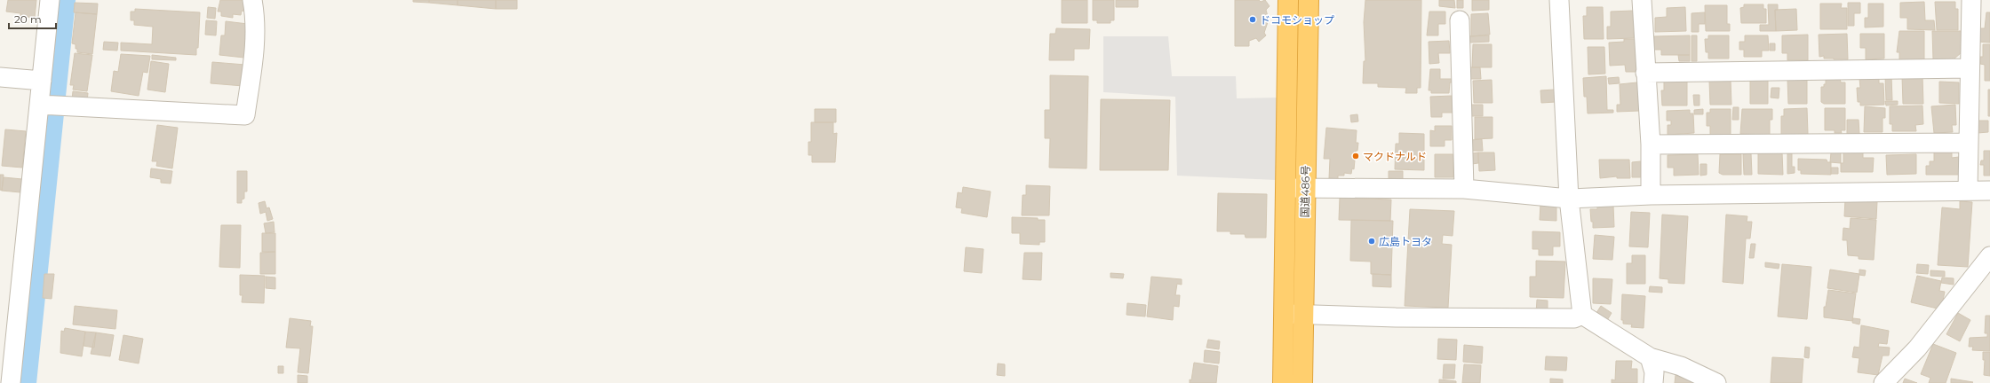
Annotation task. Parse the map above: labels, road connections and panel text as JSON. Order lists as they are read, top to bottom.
{
  "streets": {
    "highway": ["国道486号"]
  },
  "places": ["ドコモショップ", "マクドナルド", "広島トヨタ"],
  "scale_bar": "20 m"
}
